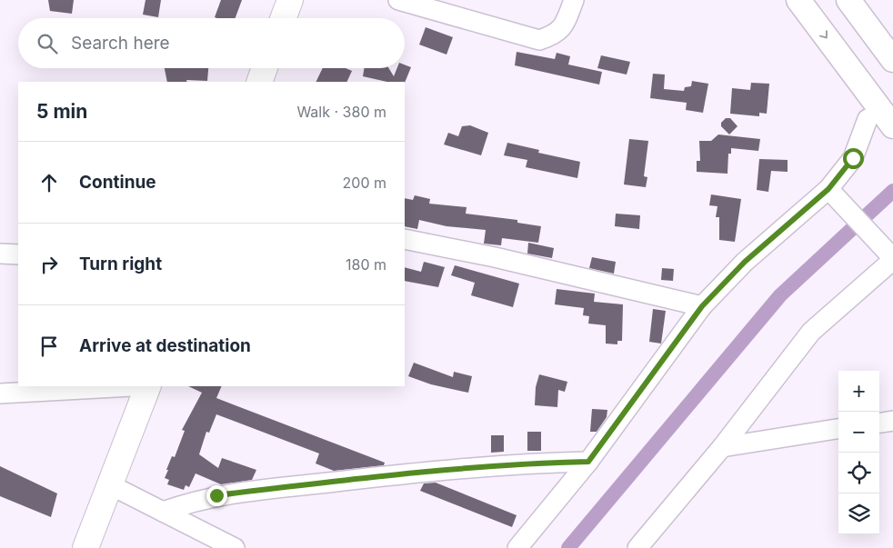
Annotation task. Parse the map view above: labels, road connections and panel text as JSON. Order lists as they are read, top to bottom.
{
  "page": {
    "search": "Search here",
    "heading": ["5 min", "Walk · 380 m"],
    "list": [
      ["Continue", "200 m"],
      ["Turn right", "180 m"],
      "Arrive at destination"
    ],
    "map_buttons": ["+", "−"]
  }
}
